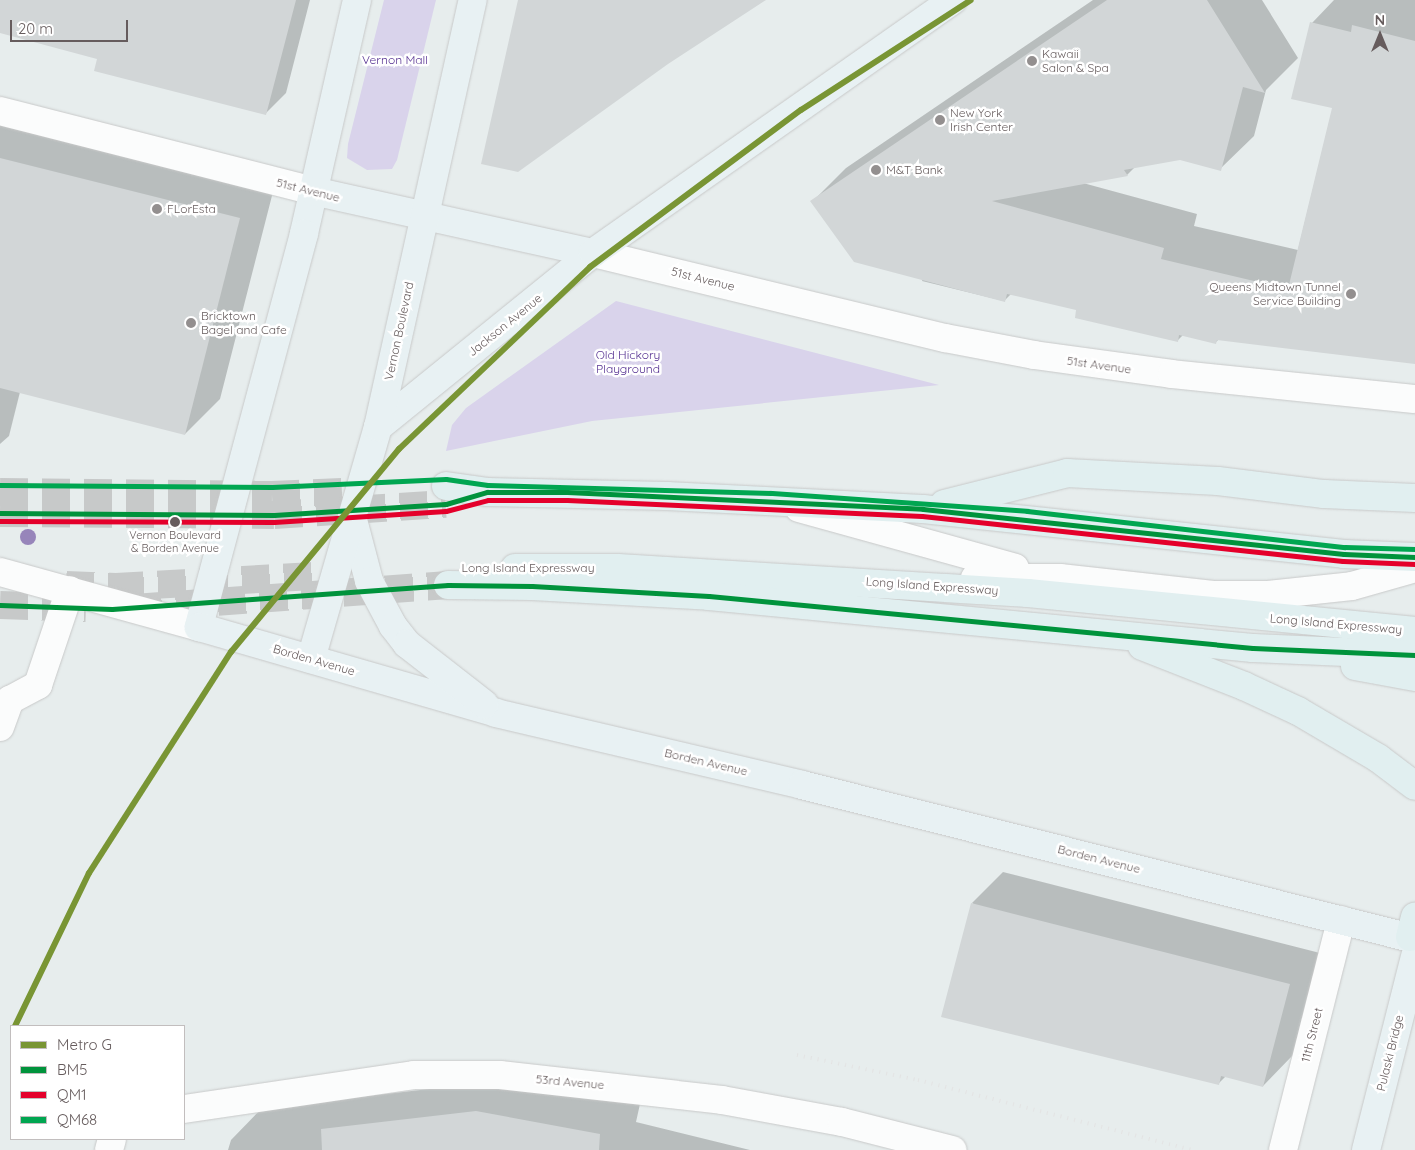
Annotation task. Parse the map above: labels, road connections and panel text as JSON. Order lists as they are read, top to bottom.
{
  "streets": {
    "highway": ["Long Island Expressway"],
    "main road": [
      "51st Avenue",
      "Jackson Avenue",
      "Vernon Boulevard",
      "Borden Avenue",
      "Pulaski Bridge"
    ],
    "street": ["11th Street", "53rd Avenue"]
  },
  "crossings": [
    ["51st Avenue", "Jackson Avenue"],
    ["51st Avenue", "Vernon Boulevard"],
    ["Jackson Avenue", "Vernon Boulevard"],
    ["Vernon Boulevard", "Borden Avenue"],
    ["Borden Avenue", "11th Street"],
    ["Borden Avenue", "Pulaski Bridge"]
  ],
  "parks": ["Vernon Mall", "Old Hickory Playground"],
  "places": [
    "Kawaii Salon & Spa",
    "New York Irish Center",
    "M&T Bank",
    "FLorEsta",
    "Queens Midtown Tunnel Service Building",
    "Bricktown Bagel and Cafe",
    "Vernon Boulevard & Borden Avenue"
  ],
  "lines": [
    "metro line G",
    "transit line QM68",
    "transit line BM5",
    "transit line QM1"
  ],
  "legend": [
    "Metro G",
    "BM5",
    "QM1",
    "QM68"
  ],
  "scale_bar": "20 m",
  "north": "top"
}
